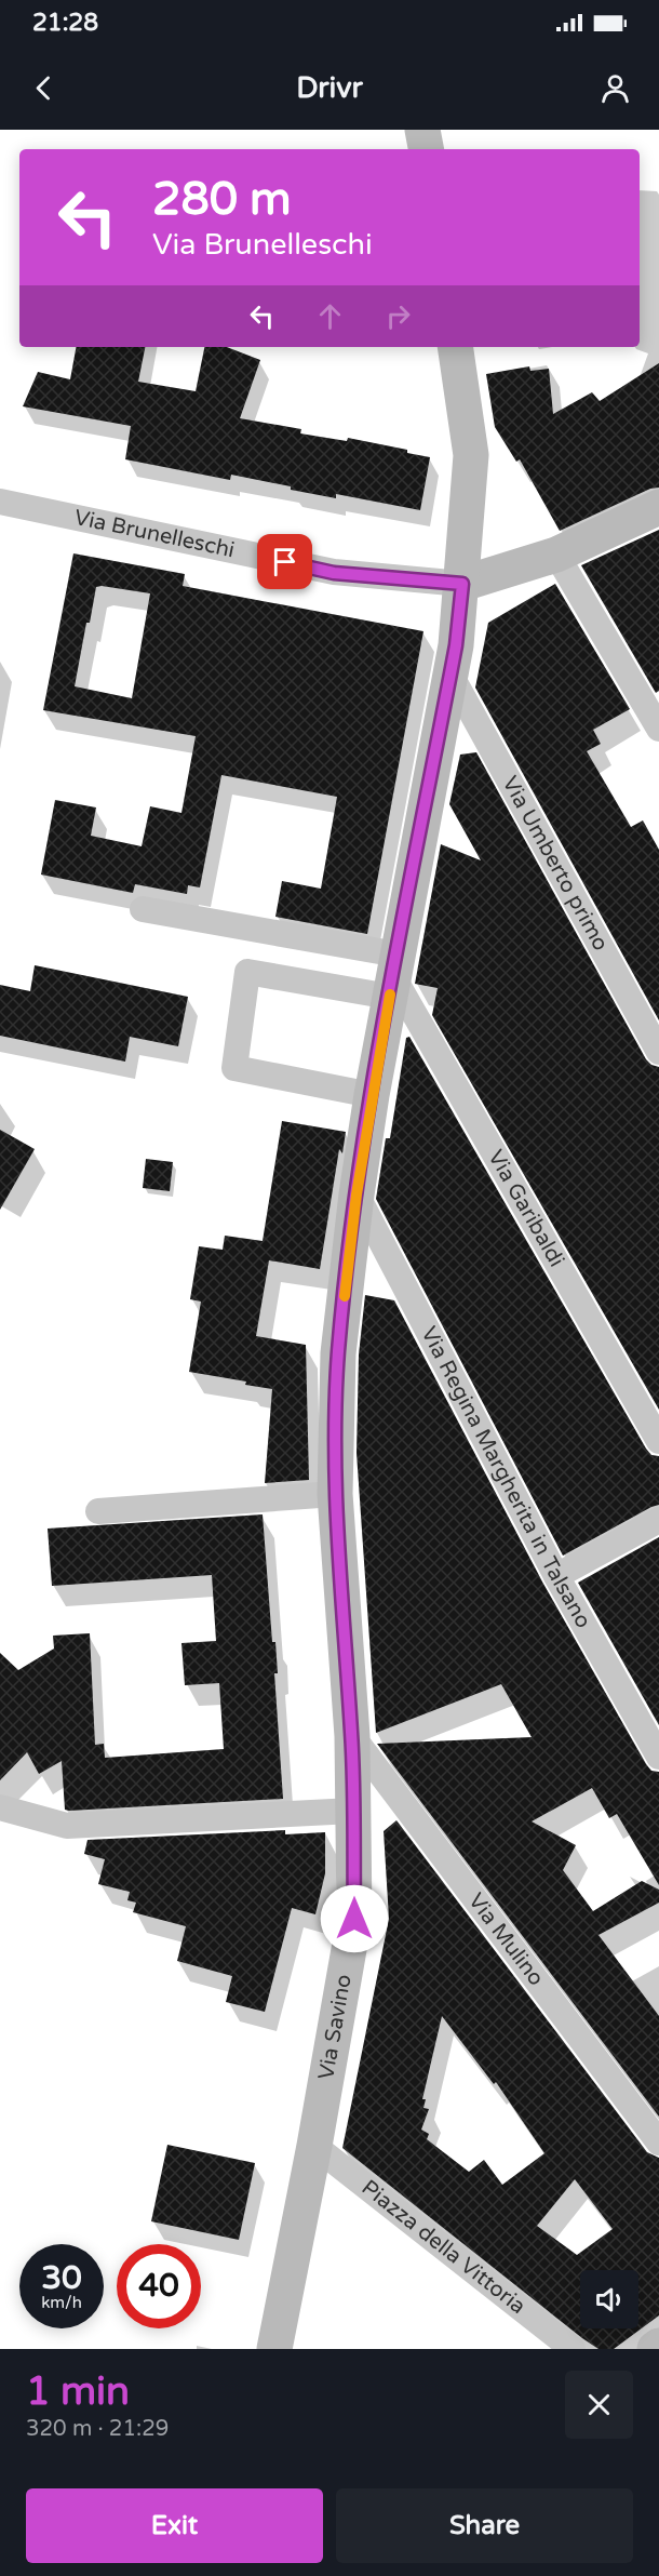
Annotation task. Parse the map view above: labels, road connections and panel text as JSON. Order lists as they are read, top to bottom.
{
  "streets": {
    "street": [
      "Via Brunelleschi",
      "Via Umberto primo",
      "Via Garibaldi",
      "Via Regina Margherita in Talsano",
      "Via Mulino",
      "Via Savino",
      "Piazza della Vittoria"
    ]
  },
  "crossings": [
    ["Via Brunelleschi", "Via Savino"],
    ["Via Umberto primo", "Via Savino"],
    ["Via Garibaldi", "Via Savino"],
    ["Via Regina Margherita in Talsano", "Via Savino"],
    ["Via Mulino", "Via Savino"],
    ["Via Savino", "Piazza della Vittoria"]
  ],
  "page": {
    "status": "21:28",
    "header": "Drivr",
    "turn": ["280 m", "Via Brunelleschi"],
    "speed": "30 km/h",
    "limit": "40",
    "heading": ["1 min", "320 m · 21:29"],
    "buttons": ["Exit", "Share"]
  }
}
